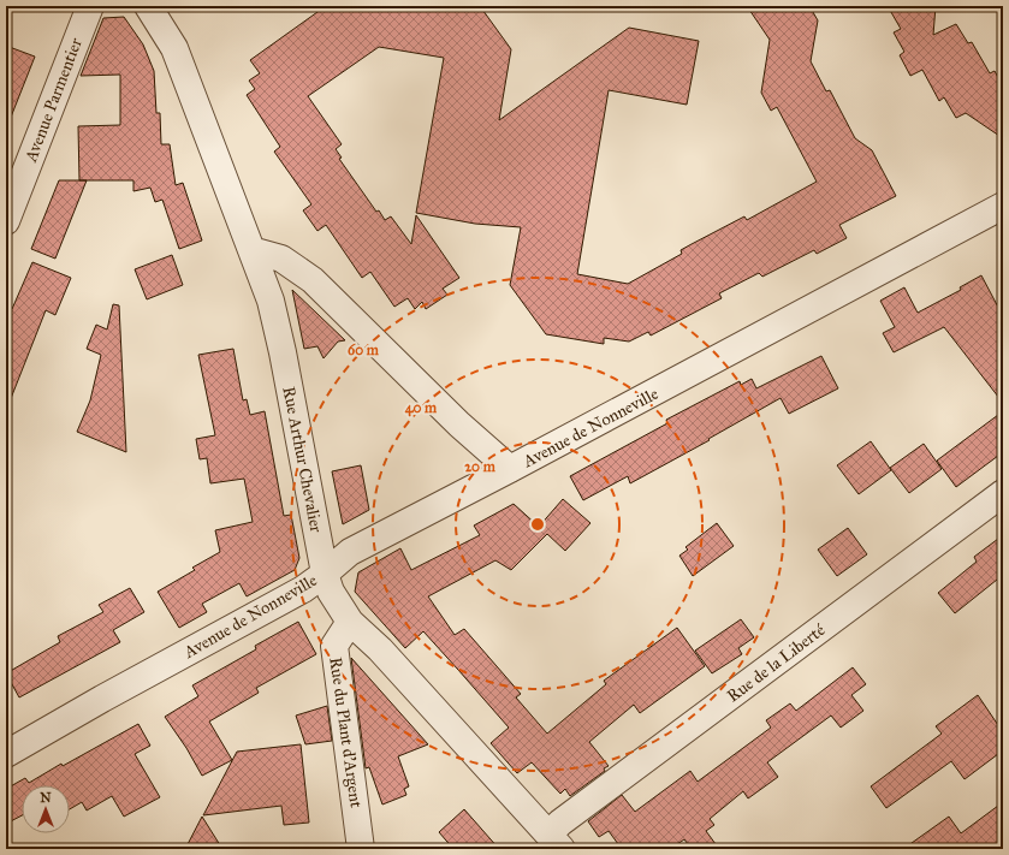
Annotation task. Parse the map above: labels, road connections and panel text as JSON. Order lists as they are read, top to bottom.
{
  "streets": {
    "street": [
      "Avenue Parmentier",
      "Avenue de Nonneville",
      "Rue Arthur Chevalier",
      "Rue de la Liberté",
      "Rue du Plant d'Argent"
    ]
  },
  "crossings": [
    ["Avenue de Nonneville", "Rue Arthur Chevalier"],
    ["Rue Arthur Chevalier", "Rue de la Liberté"],
    ["Rue Arthur Chevalier", "Rue du Plant d'Argent"]
  ],
  "north": "top",
  "rings": ["60 m", "40 m", "20 m"]
}
